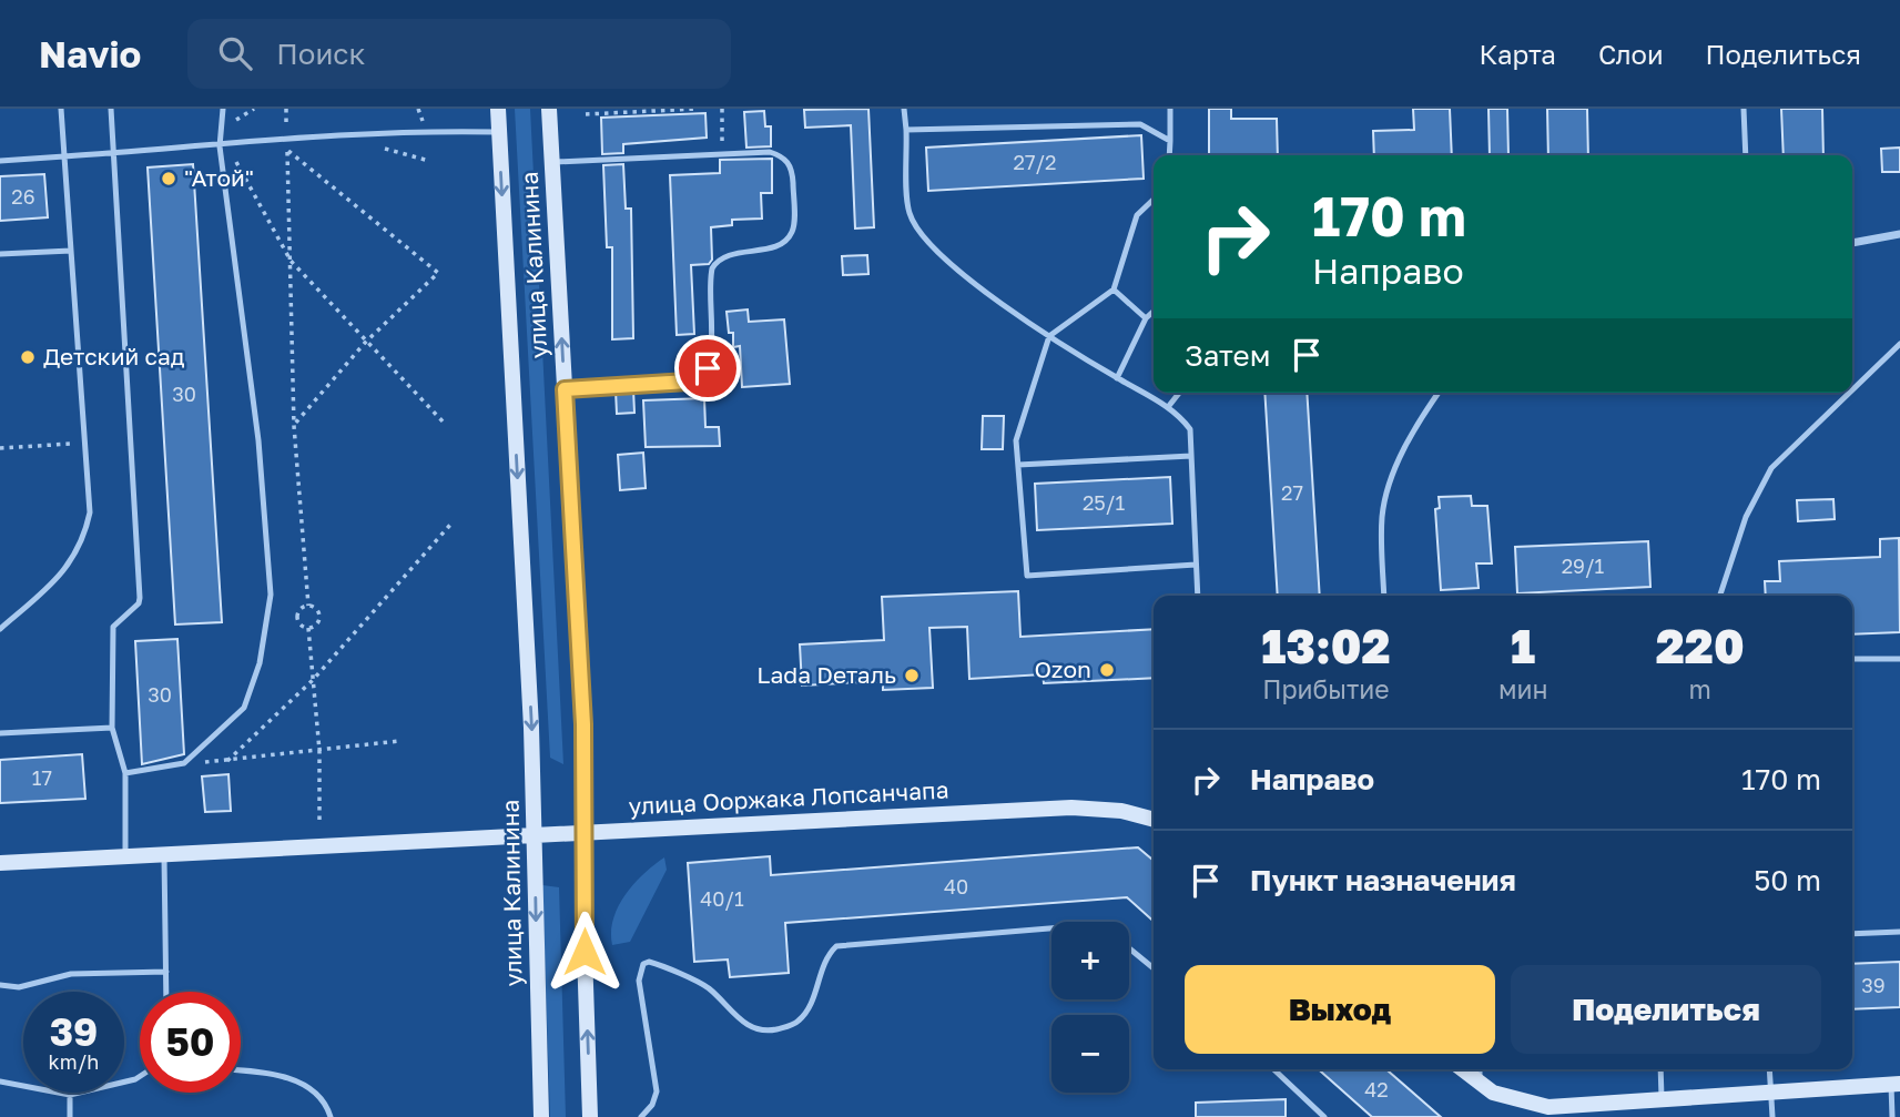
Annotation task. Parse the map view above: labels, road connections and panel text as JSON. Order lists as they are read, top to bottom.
{
  "streets": {
    "main road": ["улица Калинина", "улица Ооржака Лопсанчапа"]
  },
  "crossings": [
    ["улица Калинина", "улица Ооржака Лопсанчапа"]
  ],
  "places": [
    "\"Атой\"",
    "Детский сад",
    "Ozon",
    "Lada Dеталь"
  ],
  "house_numbers": [
    "27/2",
    "26",
    "30",
    "27",
    "25/1",
    "29/1",
    "30",
    "17",
    "40",
    "40/1",
    "39",
    "42"
  ],
  "page": {
    "header": "Navio",
    "search": "Поиск",
    "nav": ["Карта", "Слои", "Поделиться"],
    "turn": ["170 m", "Направо"],
    "then": "Затем",
    "eta": [
      "13:02",
      "Прибытие",
      "1",
      "мин",
      "220",
      "m"
    ],
    "list": [
      {
        "name": "Направо",
        "value": "170 m"
      },
      {
        "name": "Пункт назначения",
        "value": "50 m"
      }
    ],
    "map_buttons": ["+", "−"],
    "buttons": ["Выход", "Поделиться"],
    "speed": "39 km/h",
    "limit": "50"
  }
}
